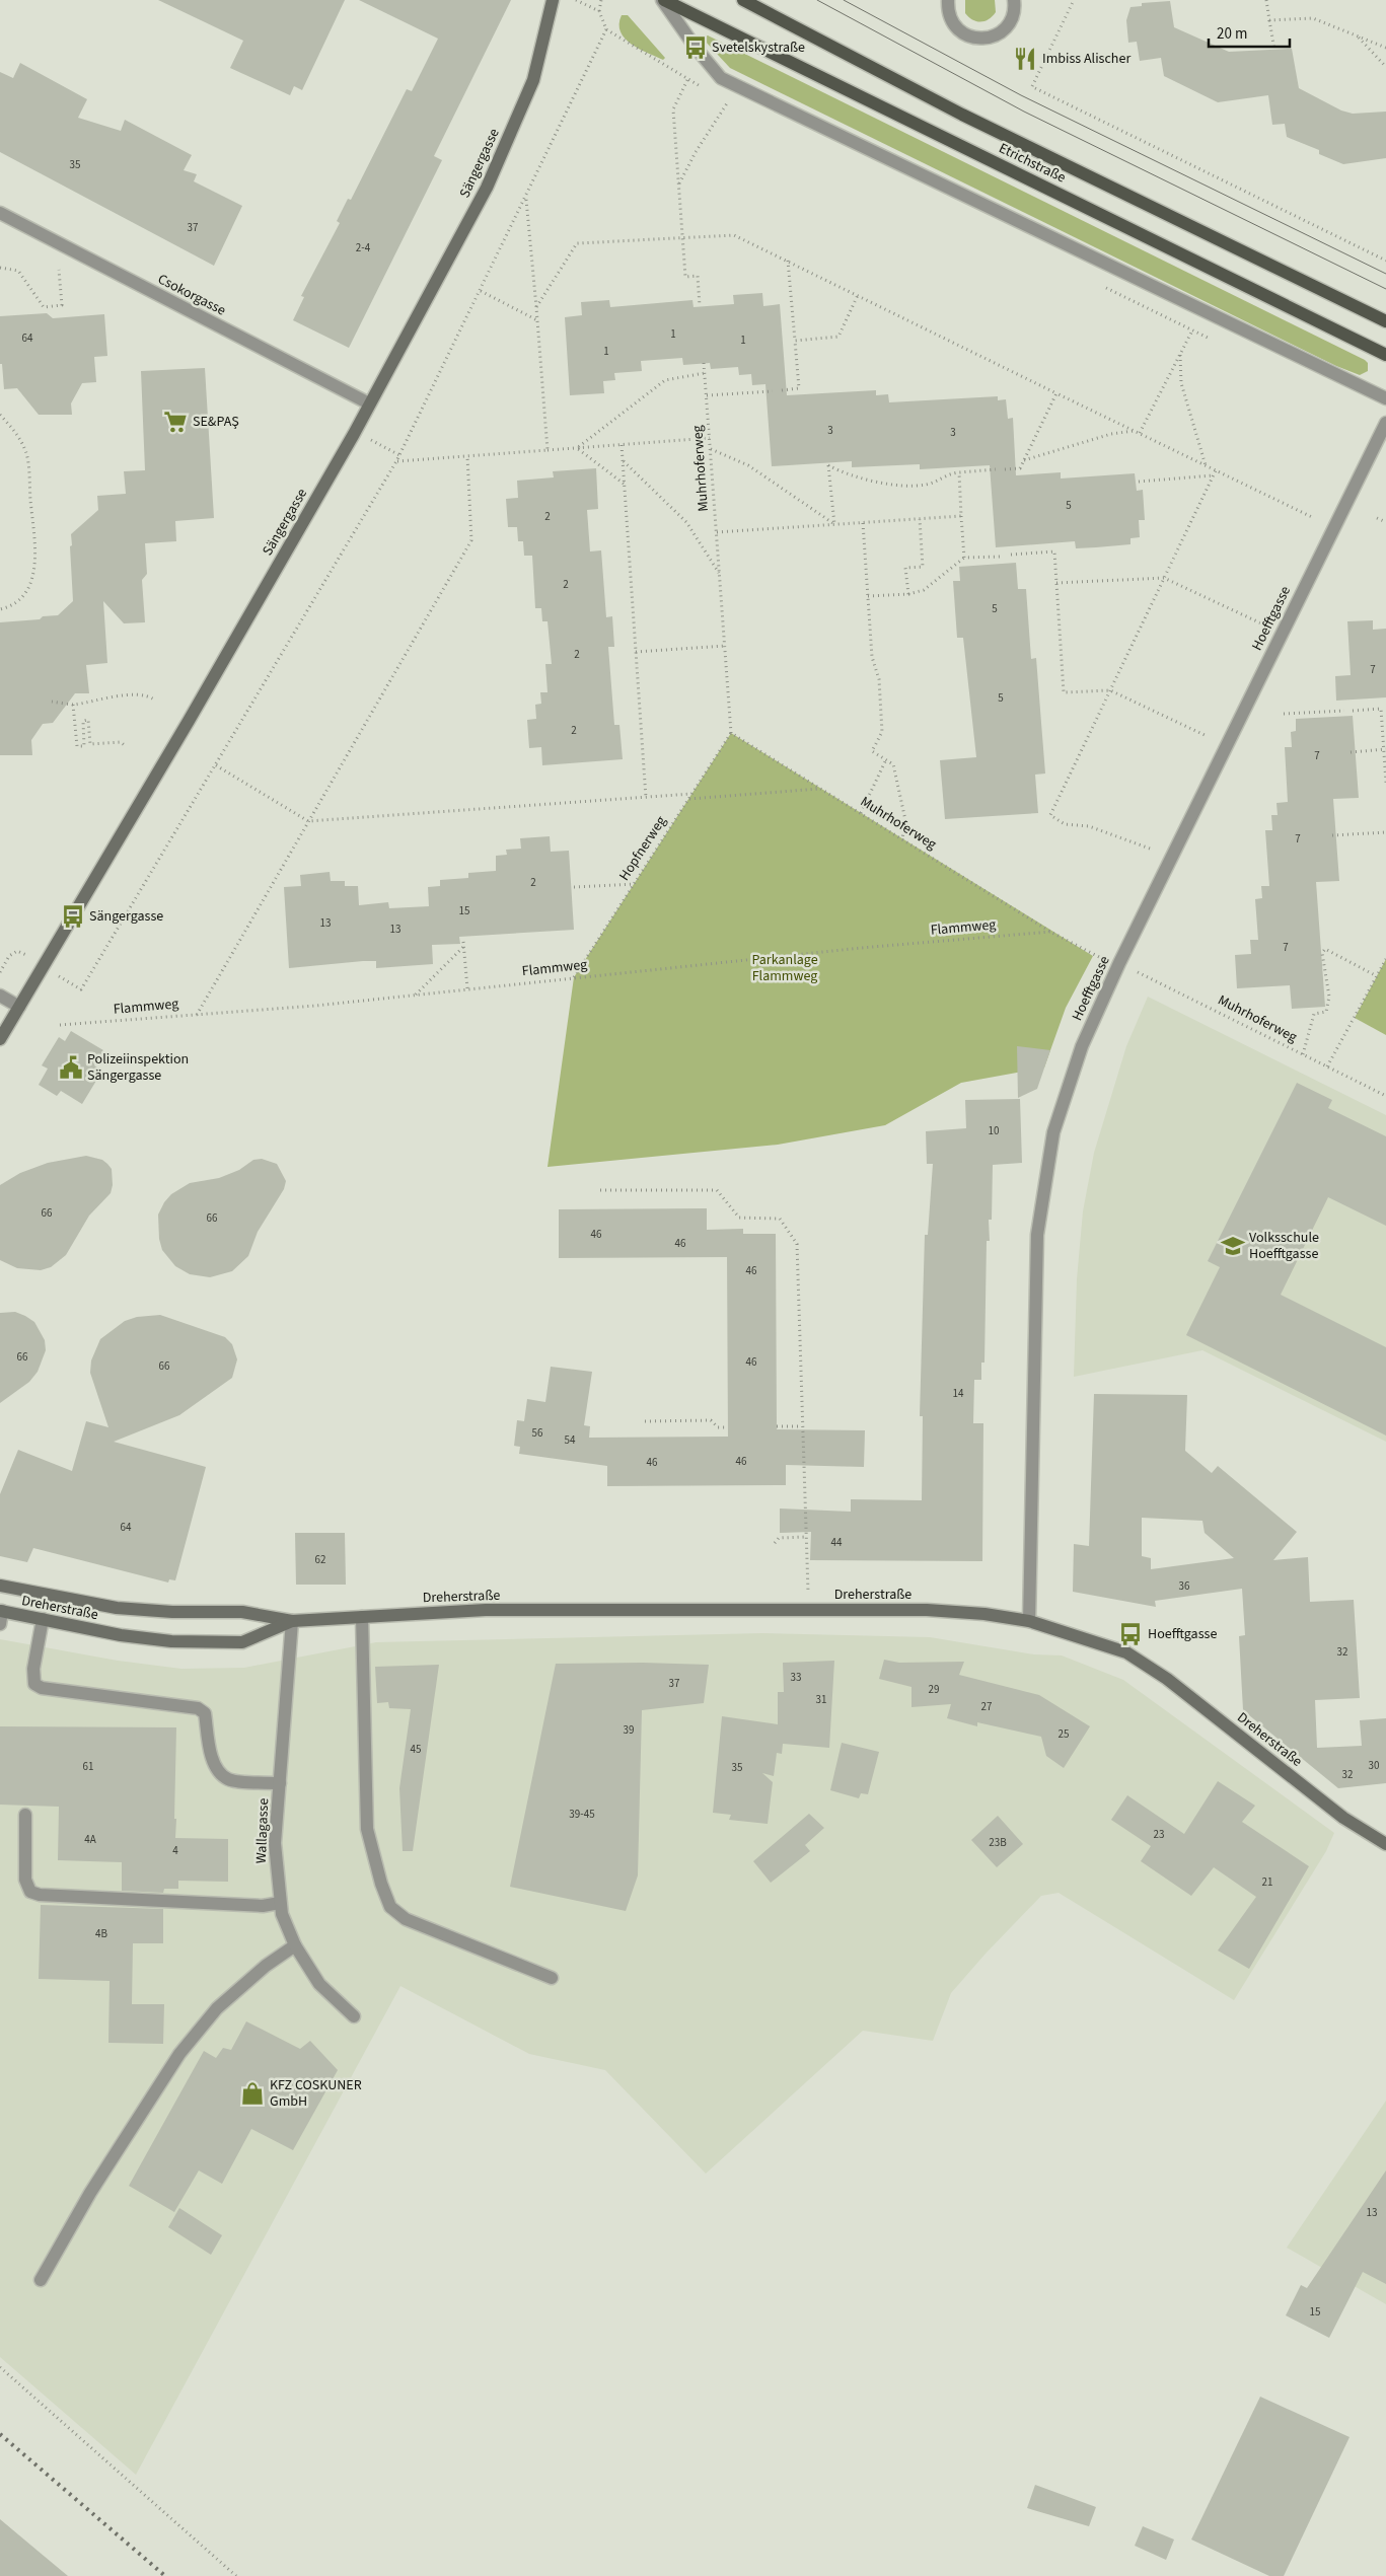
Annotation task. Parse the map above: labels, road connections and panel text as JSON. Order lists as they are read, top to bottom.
{
  "streets": {
    "main road": ["Etrichstraße"],
    "street": [
      "Sängergasse",
      "Csokorgasse",
      "Hoefftgasse",
      "Dreherstraße",
      "Wallagasse"
    ],
    "path": ["Muhrhoferweg", "Hopfnerweg", "Flammweg"]
  },
  "crossings": [
    ["Sängergasse", "Csokorgasse"],
    ["Muhrhoferweg", "Hoefftgasse"],
    ["Muhrhoferweg", "Hopfnerweg"],
    ["Muhrhoferweg", "Flammweg"],
    ["Hoefftgasse", "Dreherstraße"],
    ["Hopfnerweg", "Flammweg"],
    ["Dreherstraße", "Wallagasse"]
  ],
  "parks": ["Parkanlage Flammweg"],
  "places": {
    "bus stop": ["Svetelskystraße", "Sängergasse", "Hoefftgasse"],
    "restaurant": ["Imbiss Alischer"],
    "supermarket": ["SE&PAŞ"],
    "public building": ["Polizeiinspektion Sängergasse"],
    "school or university": ["Volksschule Hoefftgasse"],
    "shop": ["KFZ COSKUNER GmbH"]
  },
  "house_numbers": [
    "35",
    "37",
    "2-4",
    "1",
    "64",
    "1",
    "1",
    "3",
    "3",
    "5",
    "2",
    "2",
    "5",
    "2",
    "7",
    "5",
    "2",
    "7",
    "7",
    "2",
    "15",
    "13",
    "13",
    "7",
    "10",
    "66",
    "66",
    "46",
    "46",
    "46",
    "66",
    "46",
    "66",
    "14",
    "56",
    "54",
    "46",
    "46",
    "64",
    "44",
    "62",
    "36",
    "32",
    "33",
    "37",
    "29",
    "31",
    "27",
    "39",
    "25",
    "45",
    "30",
    "61",
    "35",
    "32",
    "39-45",
    "23",
    "4A",
    "23B",
    "4",
    "21",
    "4B",
    "13",
    "15"
  ],
  "scale_bar": "20 m"
}
